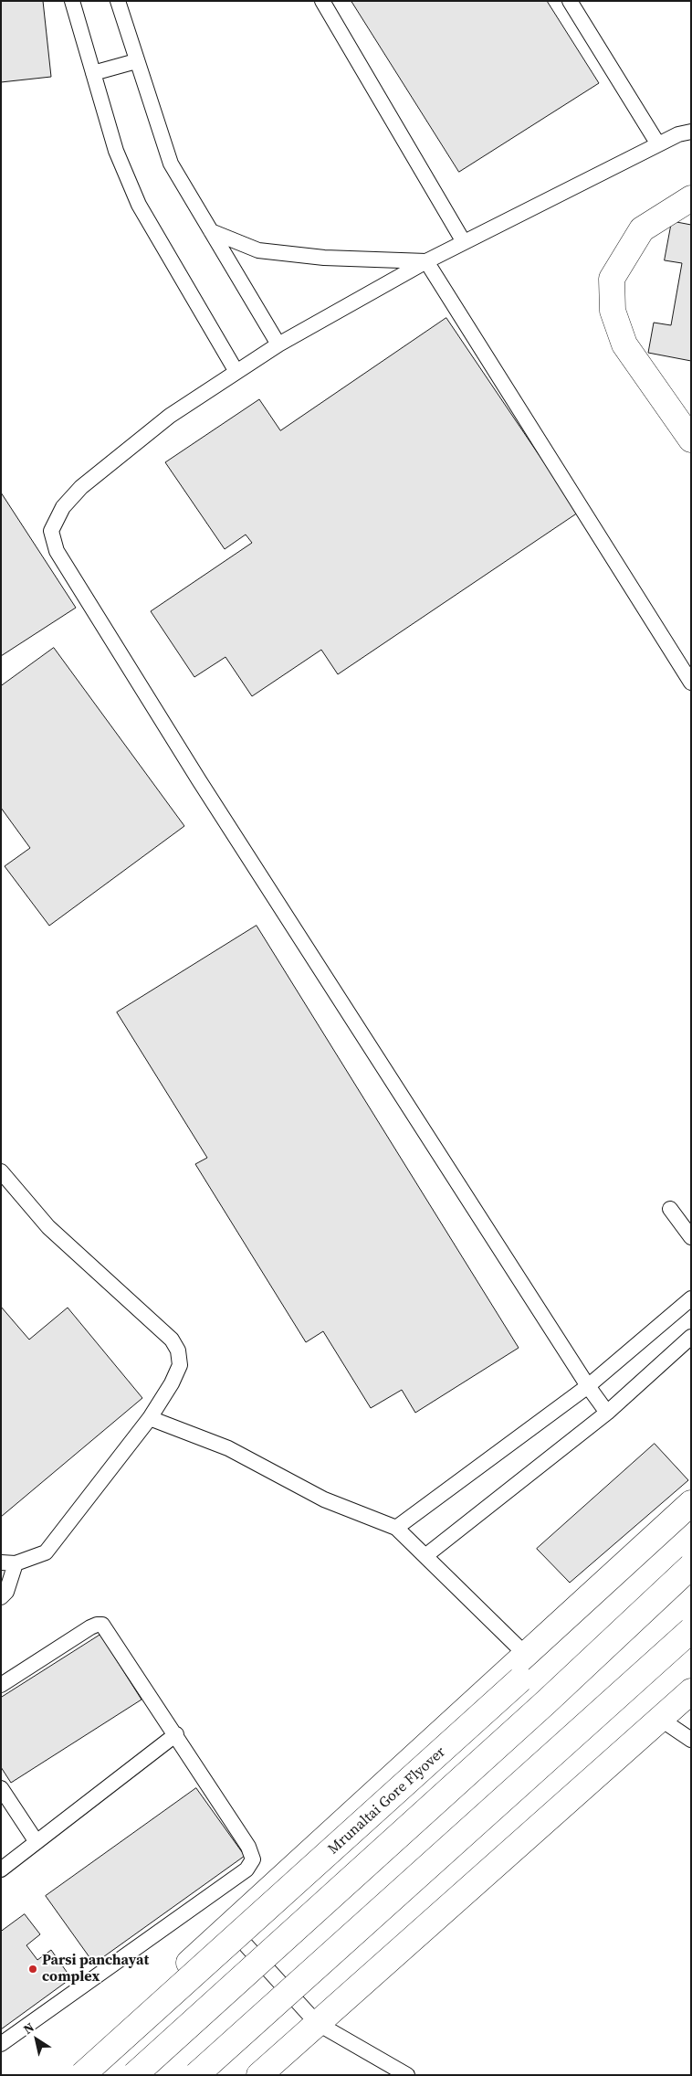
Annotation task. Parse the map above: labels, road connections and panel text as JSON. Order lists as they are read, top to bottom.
{
  "streets": {
    "main road": ["Mrunaltai Gore Flyover"]
  },
  "places": ["Parsi panchayat complex"],
  "north": "top left"
}
